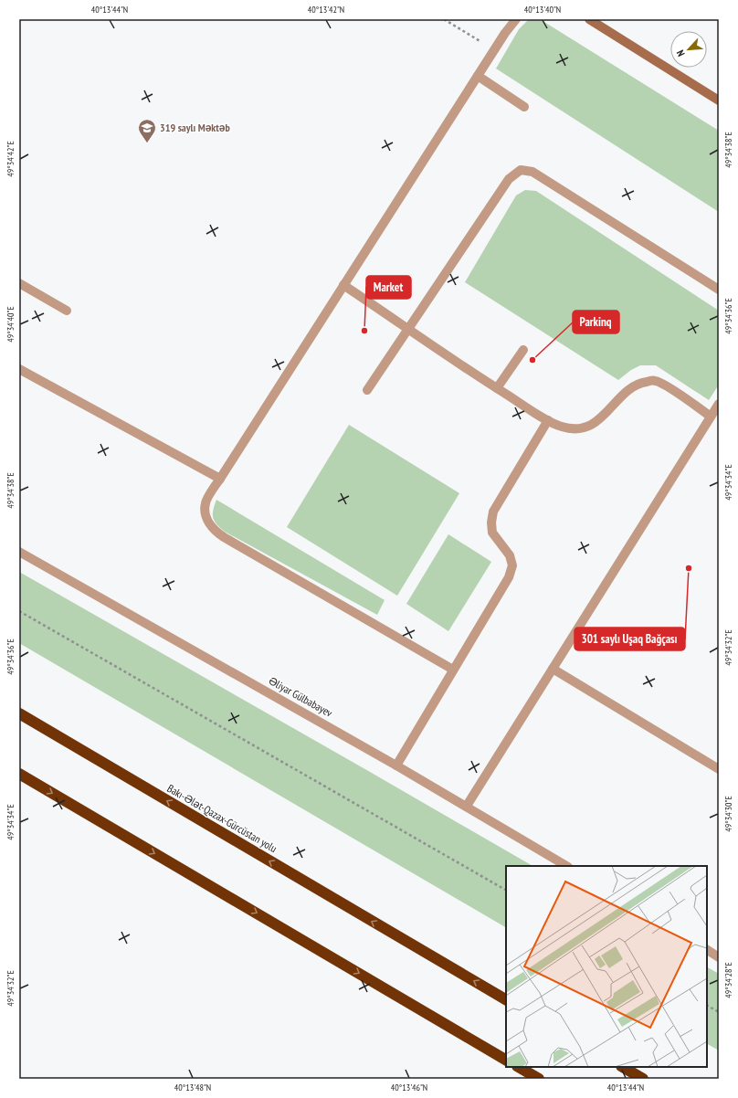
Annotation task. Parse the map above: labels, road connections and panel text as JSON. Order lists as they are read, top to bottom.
{
  "streets": {
    "highway": ["Bakı-Ələt-Qazax-Gürcüstan yolu"],
    "street": ["Əliyar Gülbabayev"]
  },
  "places": {
    "school or university": ["319 saylı Məktəb"],
    "other": ["Market", "Parkinq", "301 saylı Uşaq Bağçası"]
  },
  "north": "bottom left",
  "coordinates": [
    "40°13'44\"N",
    "40°13'42\"N",
    "40°13'40\"N",
    "49°34'38\"E",
    "49°34'42\"E",
    "49°34'36\"E",
    "49°34'40\"E",
    "49°34'34\"E",
    "49°34'32\"E",
    "49°34'30\"E",
    "49°34'28\"E",
    "40°13'48\"N",
    "40°13'46\"N"
  ]
}
